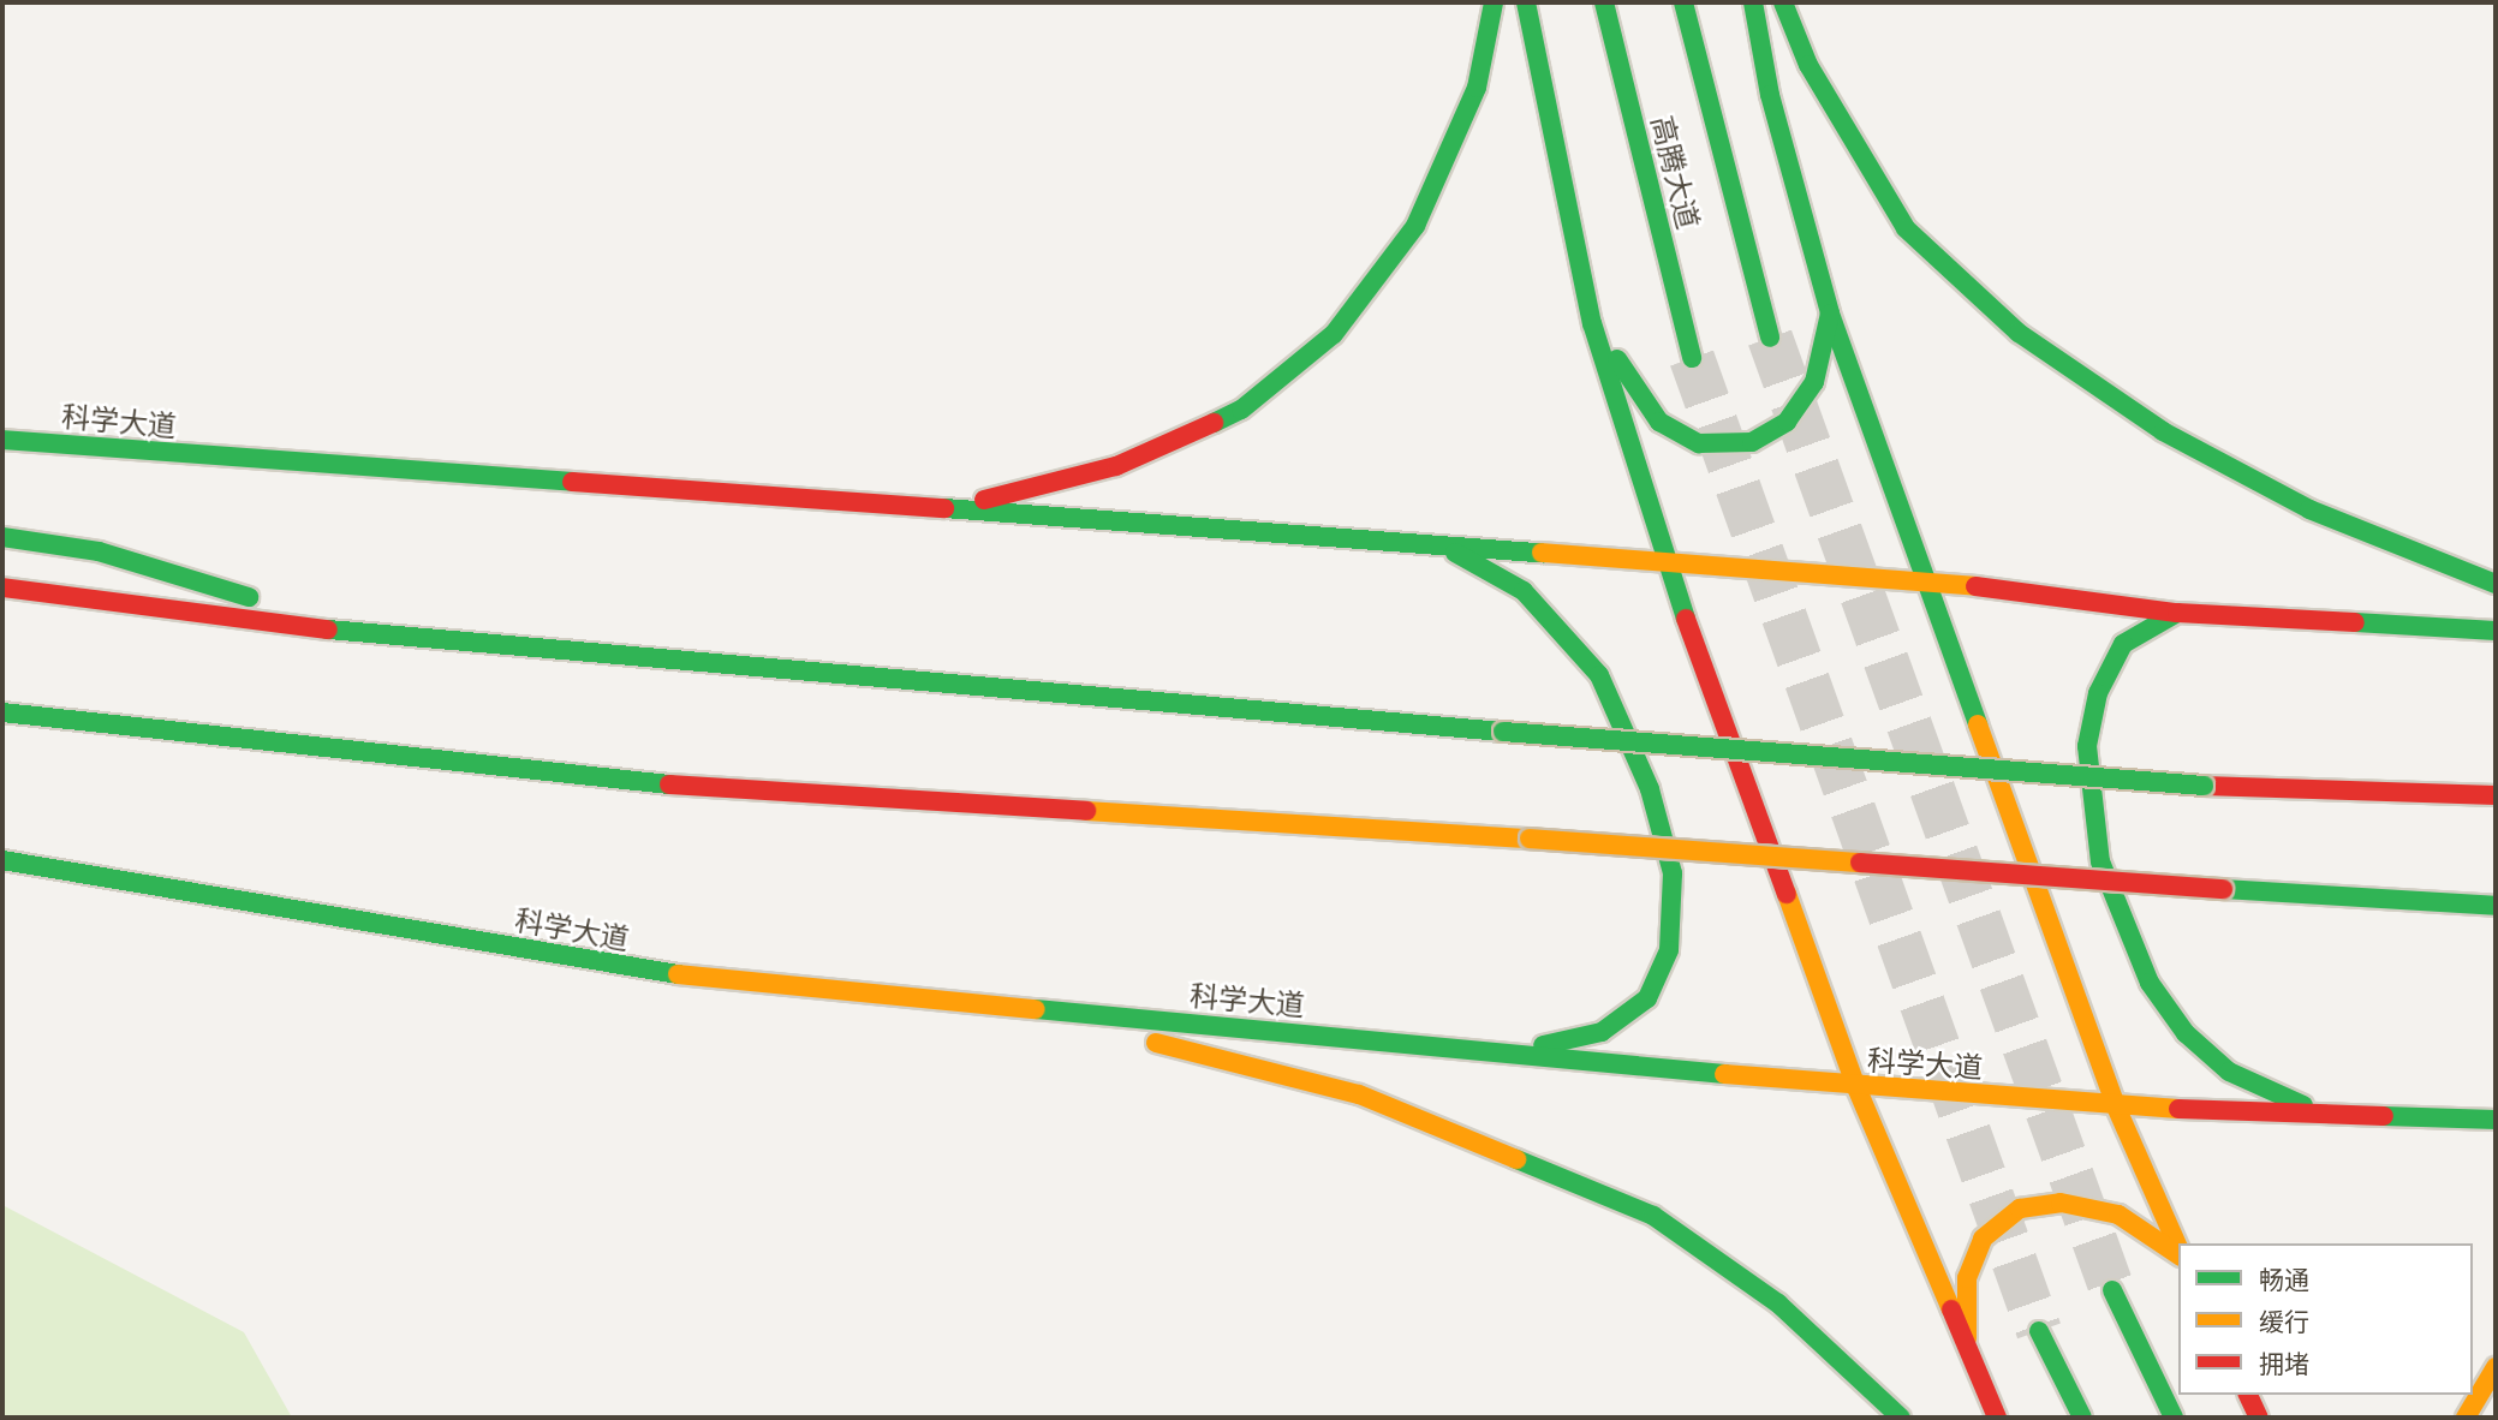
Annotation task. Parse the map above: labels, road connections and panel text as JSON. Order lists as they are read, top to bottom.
{
  "streets": {
    "main road": ["高腾大道", "科学大道"]
  },
  "legend": ["畅通", "缓行", "拥堵"]
}
